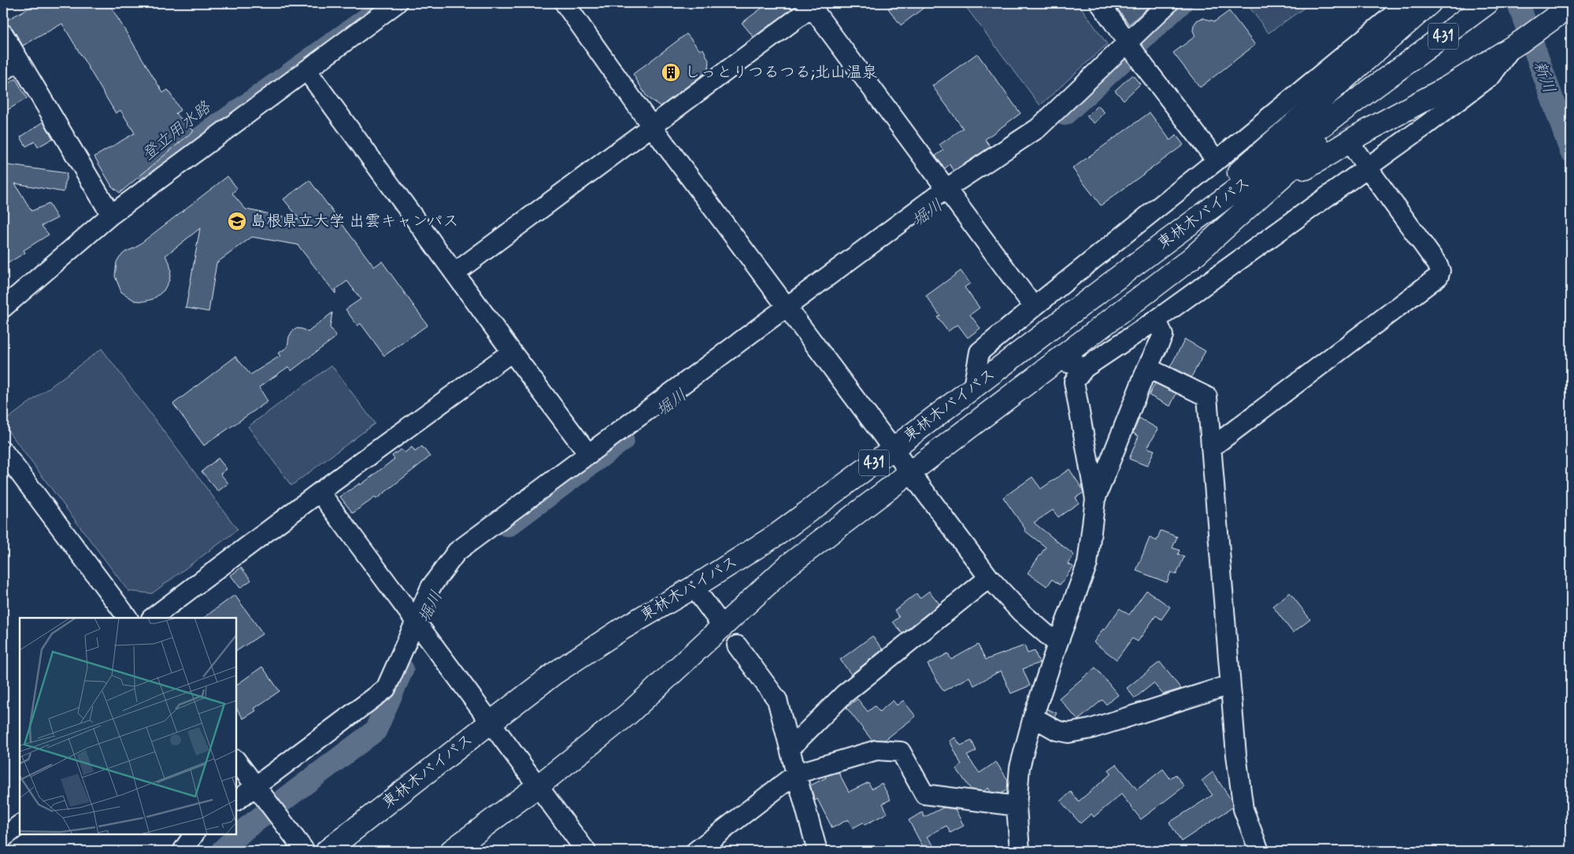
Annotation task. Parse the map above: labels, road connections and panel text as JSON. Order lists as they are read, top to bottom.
{
  "streets": {
    "highway": ["431", "東林木バイパス"]
  },
  "water": ["新川", "登立用水路", "堀川"],
  "places": {
    "building": ["しっとりつるつる;北山温泉"],
    "school or university": ["島根県立大学 出雲キャンパス"]
  }
}
